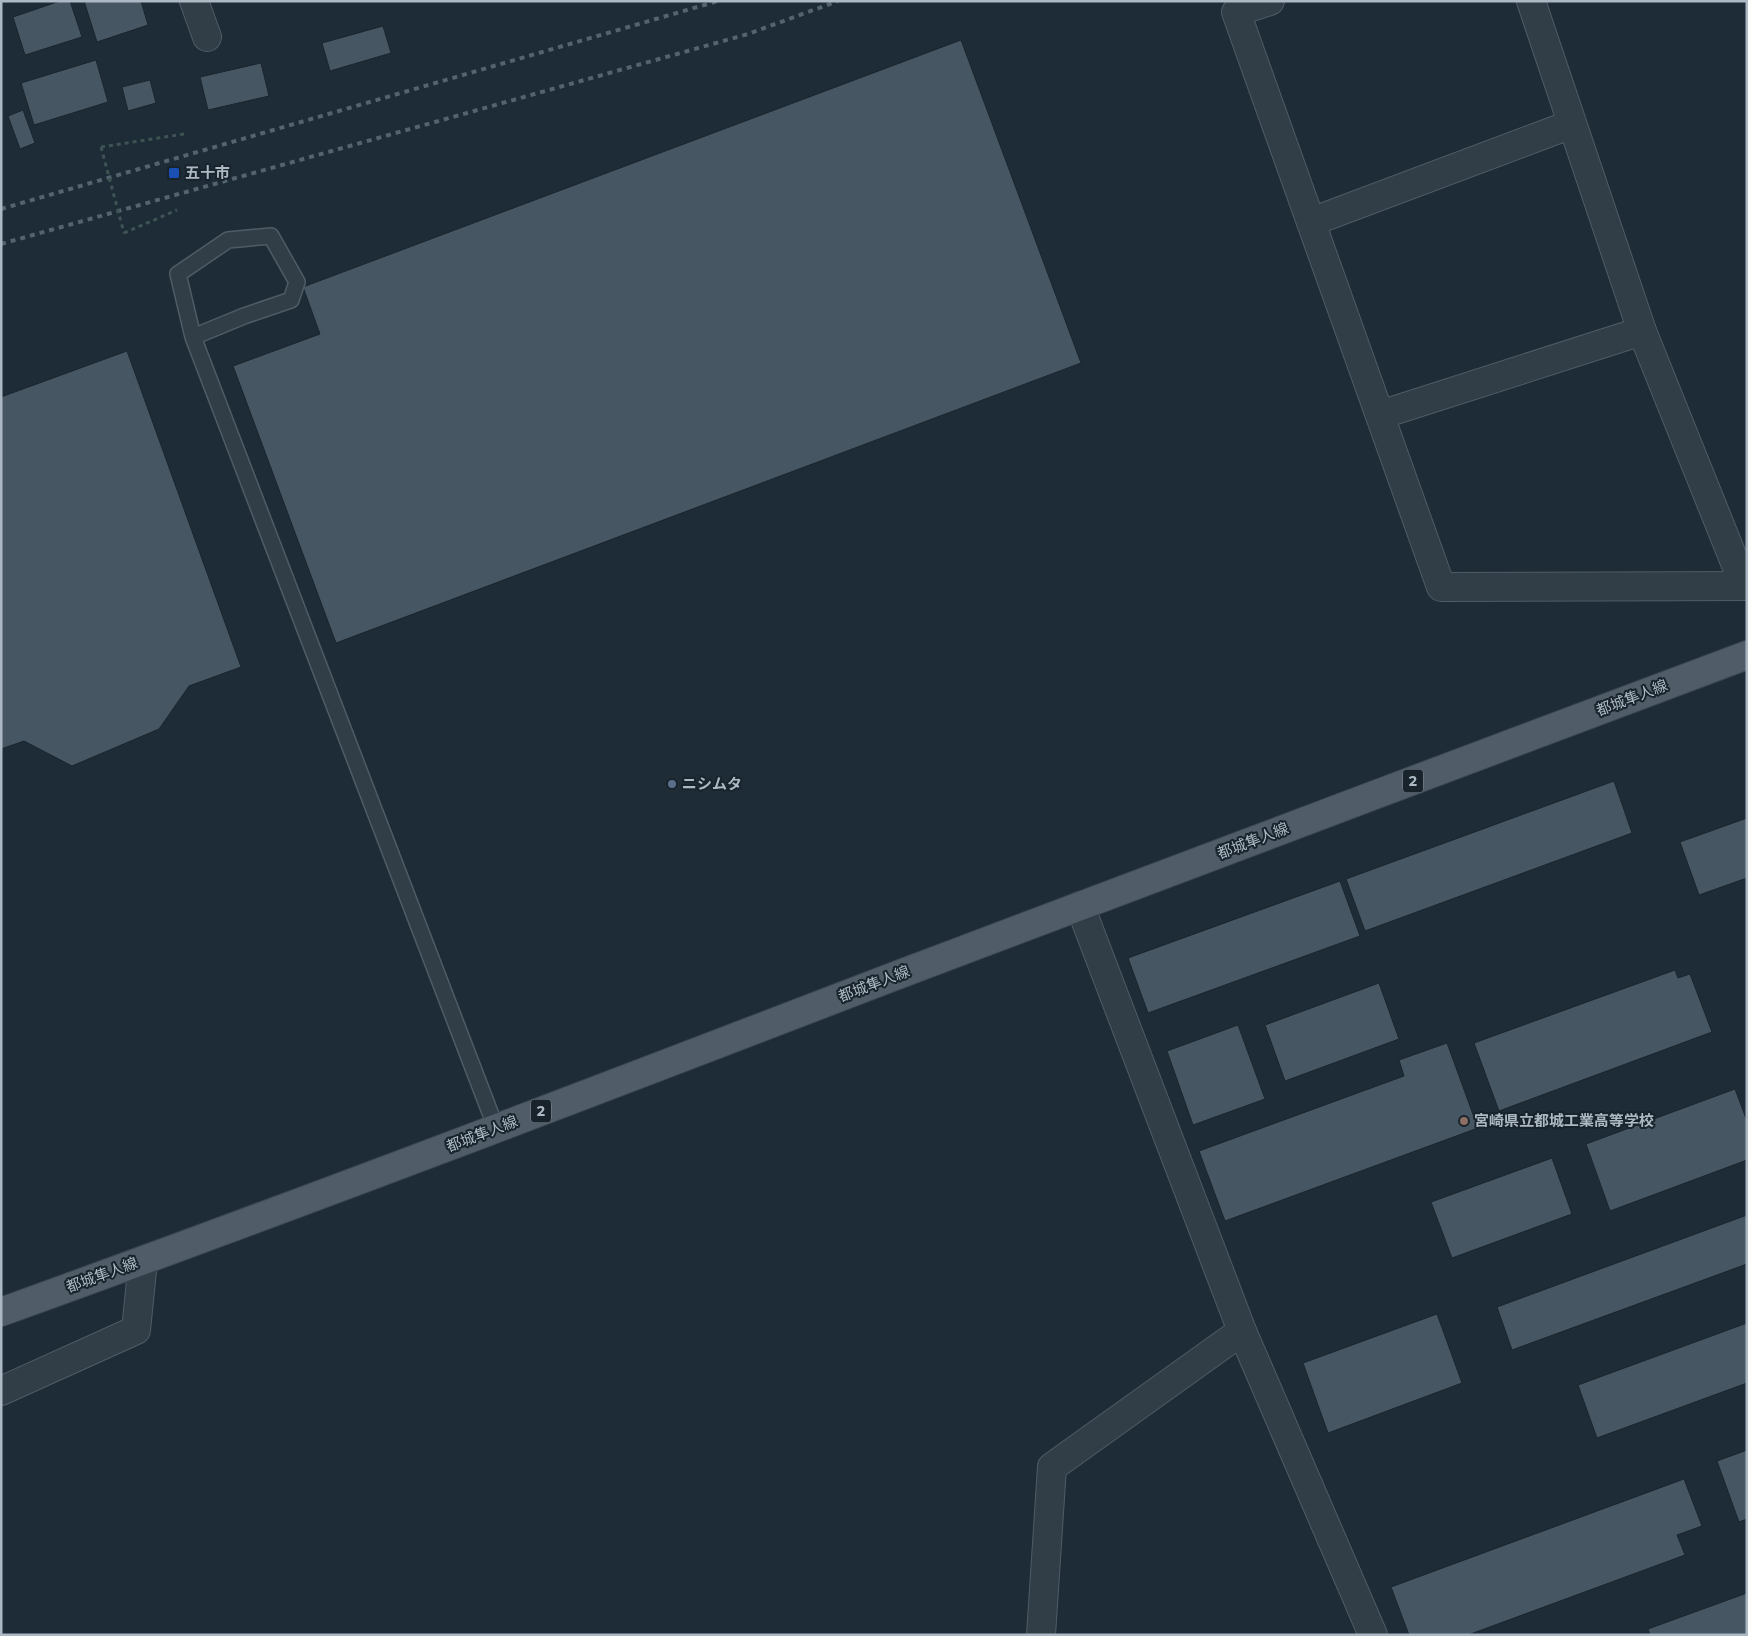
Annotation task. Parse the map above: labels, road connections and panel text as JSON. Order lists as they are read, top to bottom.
{
  "streets": {
    "main road": ["都城隼人線", "2"]
  },
  "places": {
    "transit": ["五十市"],
    "other": ["ニシムタ", "宮崎県立都城工業高等学校"]
  }
}
